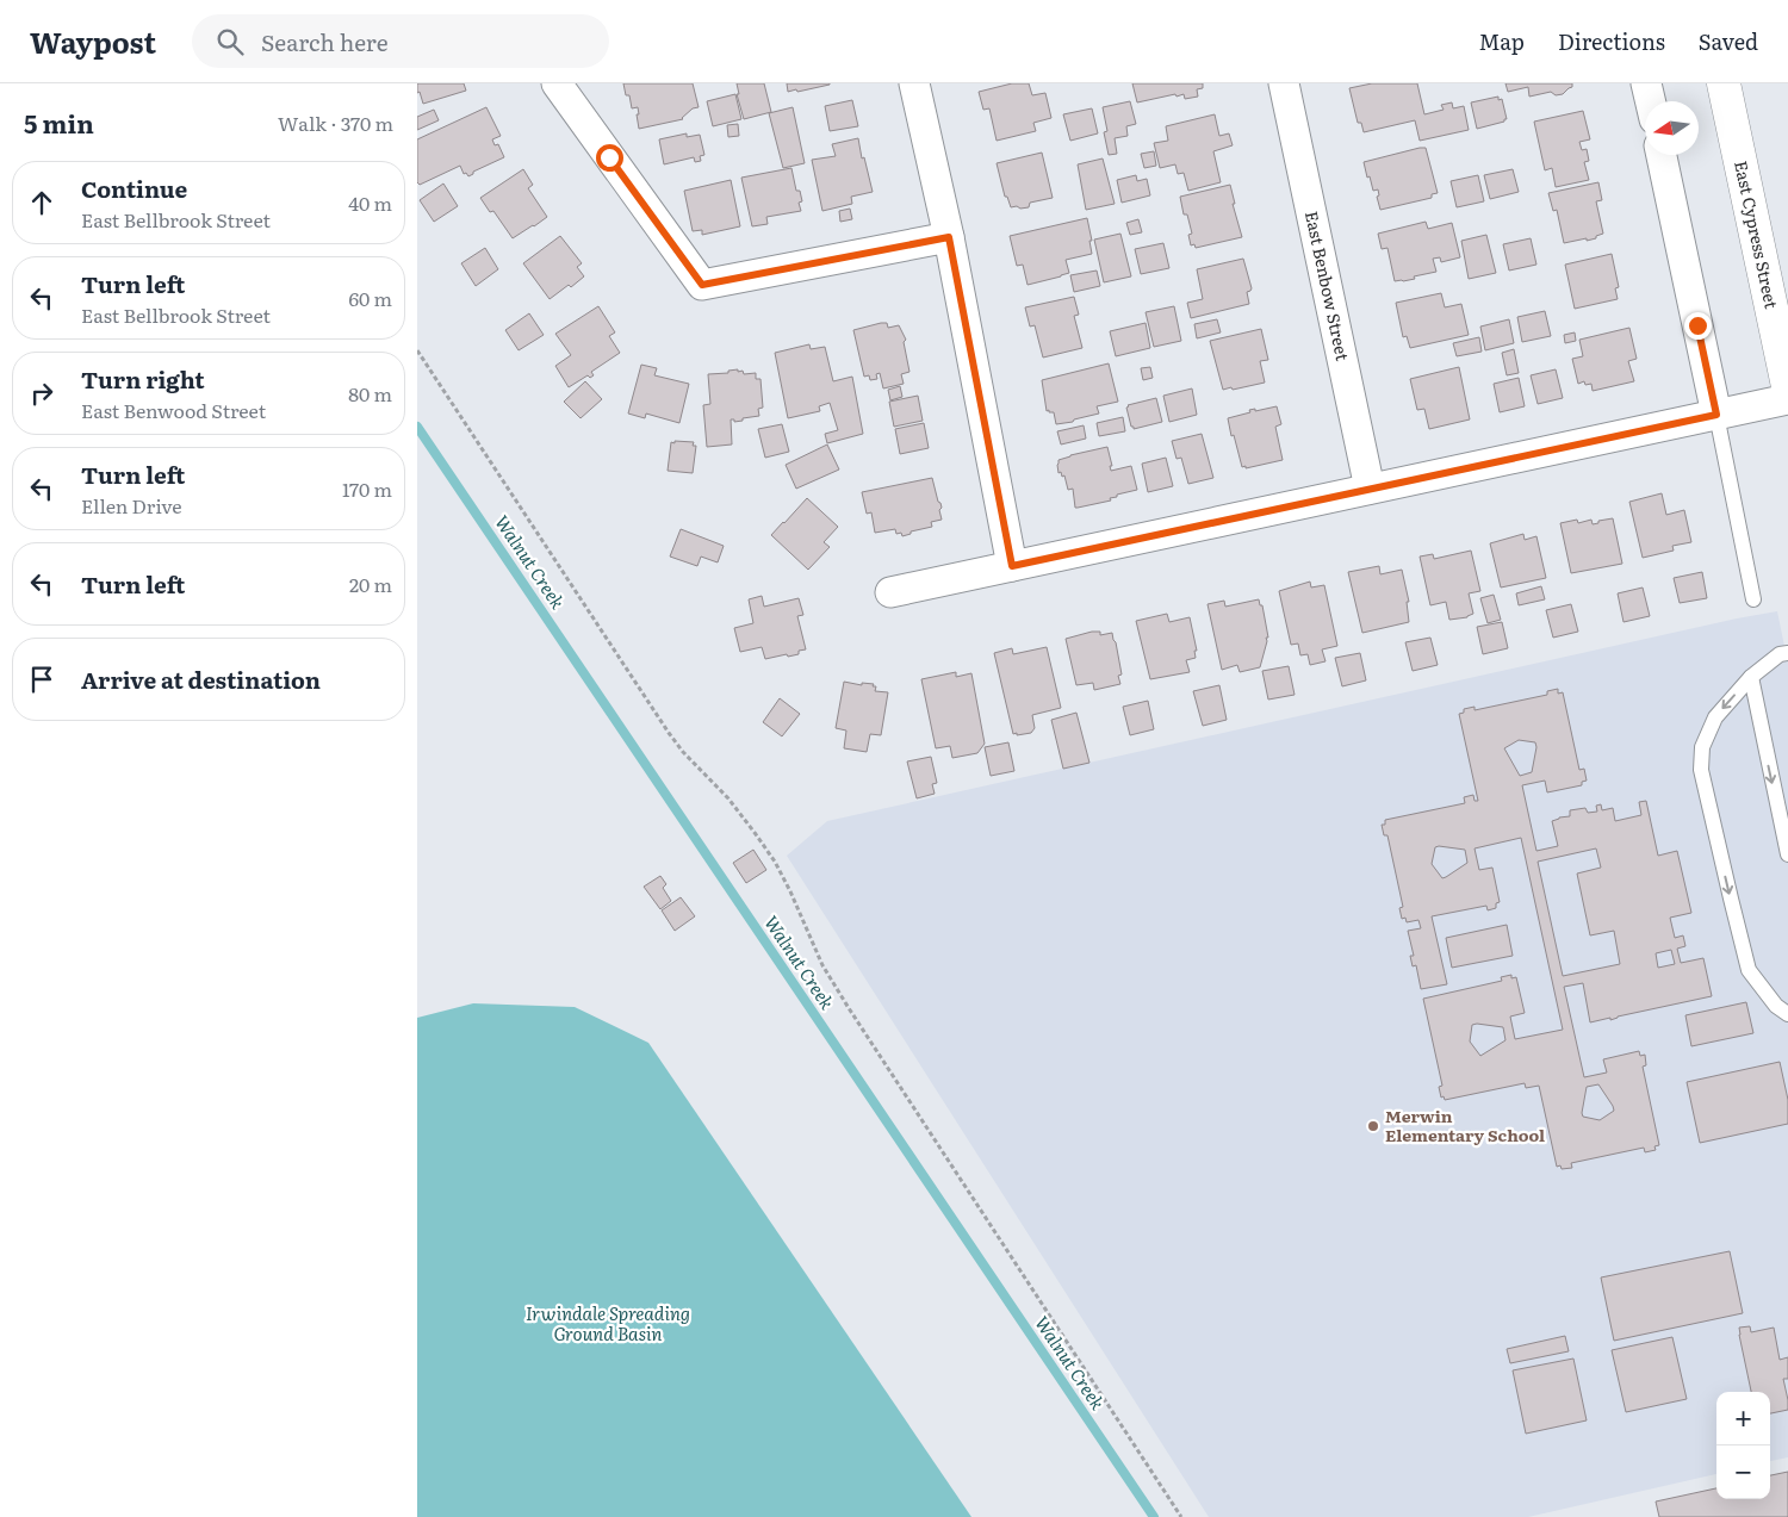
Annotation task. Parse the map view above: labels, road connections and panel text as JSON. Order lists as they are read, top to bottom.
{
  "streets": {
    "main road": ["East Cypress Street"],
    "street": ["East Benbow Street"]
  },
  "water": ["Walnut Creek", "Irwindale Spreading Ground Basin"],
  "places": ["Merwin Elementary School"],
  "north": "left",
  "page": {
    "header": "Waypost",
    "search": "Search here",
    "nav": ["Map", "Directions", "Saved"],
    "heading": ["5 min", "Walk · 370 m"],
    "list": [
      ["Continue", "East Bellbrook Street", "40 m"],
      ["Turn left", "East Bellbrook Street", "60 m"],
      ["Turn right", "East Benwood Street", "80 m"],
      ["Turn left", "Ellen Drive", "170 m"],
      ["Turn left", "20 m"],
      "Arrive at destination"
    ],
    "map_buttons": ["+", "−"]
  }
}
